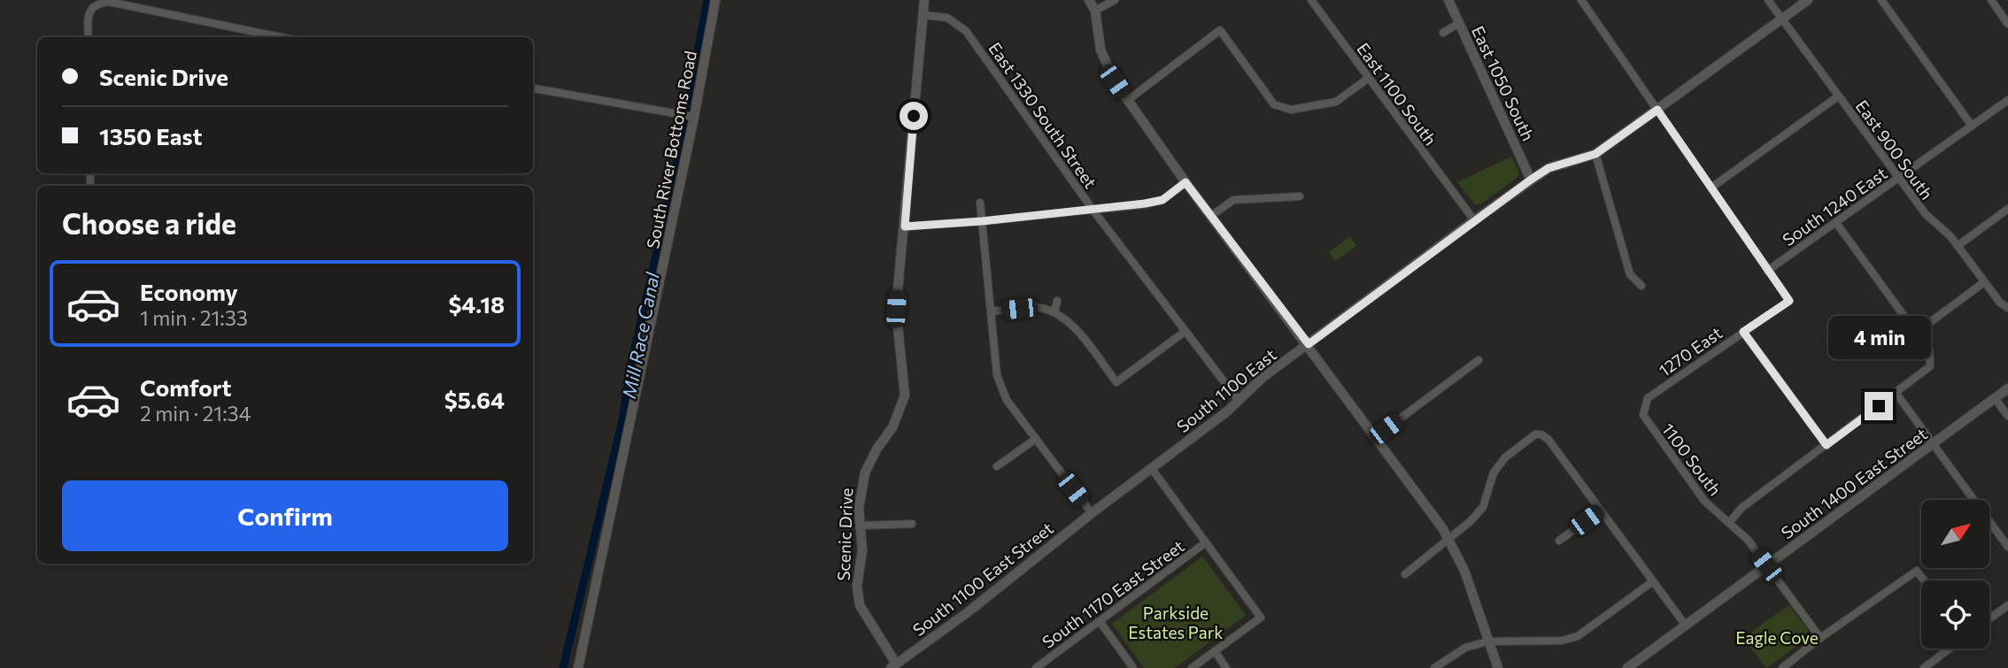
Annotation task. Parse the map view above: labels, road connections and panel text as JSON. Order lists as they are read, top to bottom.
{
  "streets": {
    "street": [
      "East 1050 South",
      "East 1100 South",
      "East 1330 South Street",
      "South River Bottoms Road",
      "East 900 South",
      "South 1240 East",
      "1270 East",
      "South 1100 East",
      "1100 South",
      "South 1400 East Street",
      "Scenic Drive",
      "South 1100 East Street",
      "South 1170 East Street"
    ]
  },
  "crossings": [
    ["East 1050 South", "South 1100 East"],
    ["East 1100 South", "South 1100 East"],
    ["East 1330 South Street", "South 1100 East"],
    ["East 1330 South Street", "Scenic Drive"],
    ["East 900 South", "South 1240 East"],
    ["East 900 South", "South 1100 East"],
    ["South 1240 East", "1270 East"],
    ["1270 East", "1100 South"],
    ["South 1100 East", "South 1100 East Street"],
    ["1100 South", "South 1400 East Street"],
    ["Scenic Drive", "South 1100 East Street"]
  ],
  "water": ["Mill Race Canal"],
  "parks": ["Parkside Estates Park", "Eagle Cove"],
  "north": "top right",
  "page": {
    "banner": ["Scenic Drive", "1350 East"],
    "heading": "Choose a ride",
    "list": [
      {
        "name": "Economy",
        "note": "1 min · 21:33",
        "value": "$4.18"
      },
      {
        "name": "Comfort",
        "note": "2 min · 21:34",
        "value": "$5.64"
      }
    ],
    "bubble": "4 min",
    "buttons": "Confirm"
  }
}
